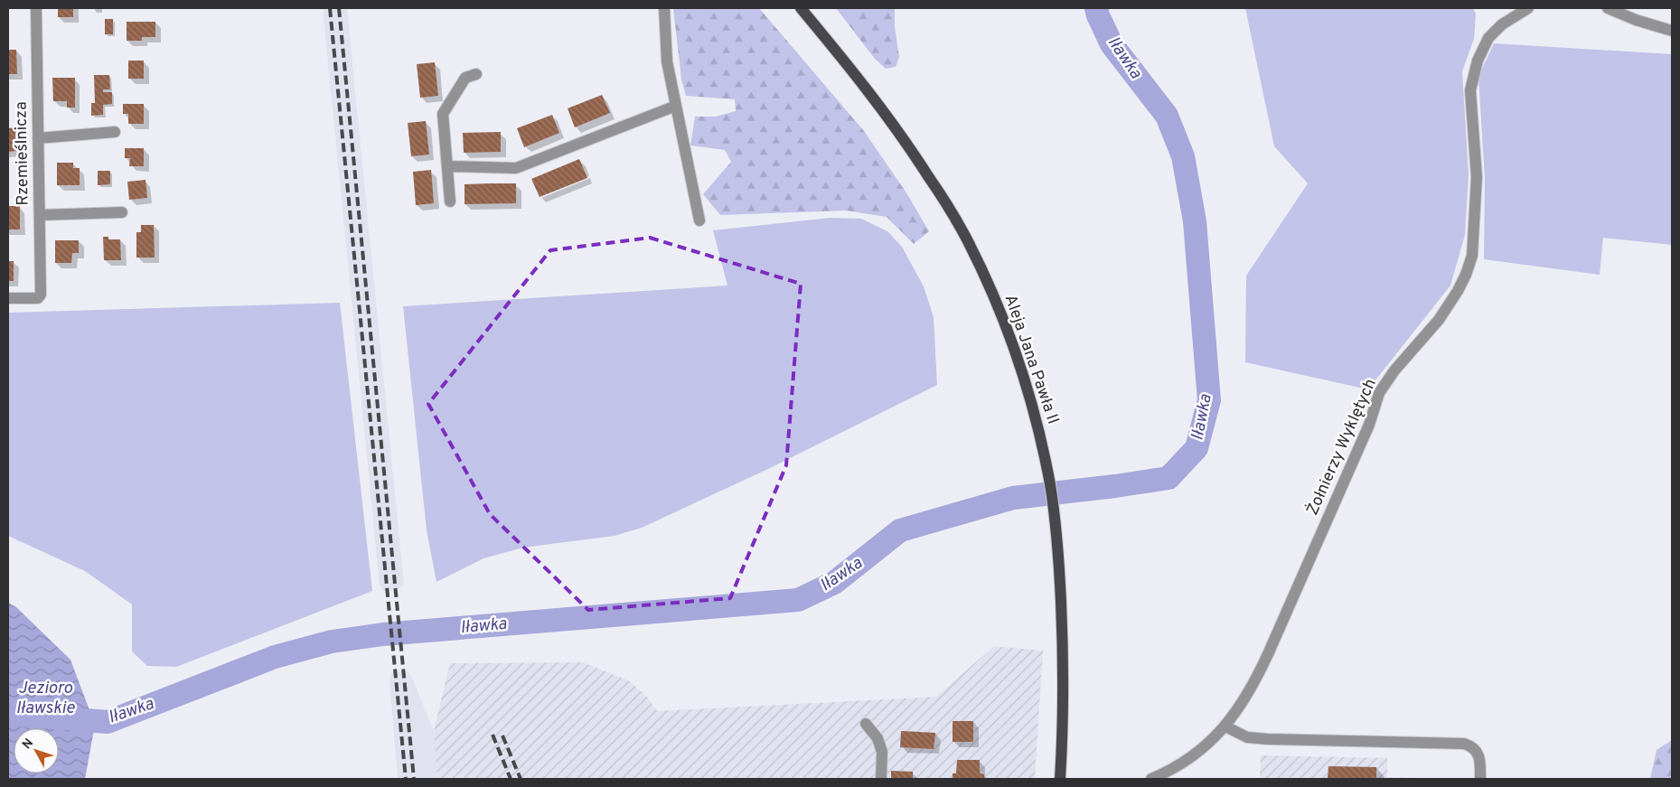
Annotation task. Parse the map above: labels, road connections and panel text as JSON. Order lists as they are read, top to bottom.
{
  "streets": {
    "main road": ["Aleja Jana Pawła II"],
    "street": ["Rzemieślnicza", "Żołnierzy Wyklętych"]
  },
  "water": ["Iławka", "Jezioro Iławskie"],
  "north": "top left"
}
